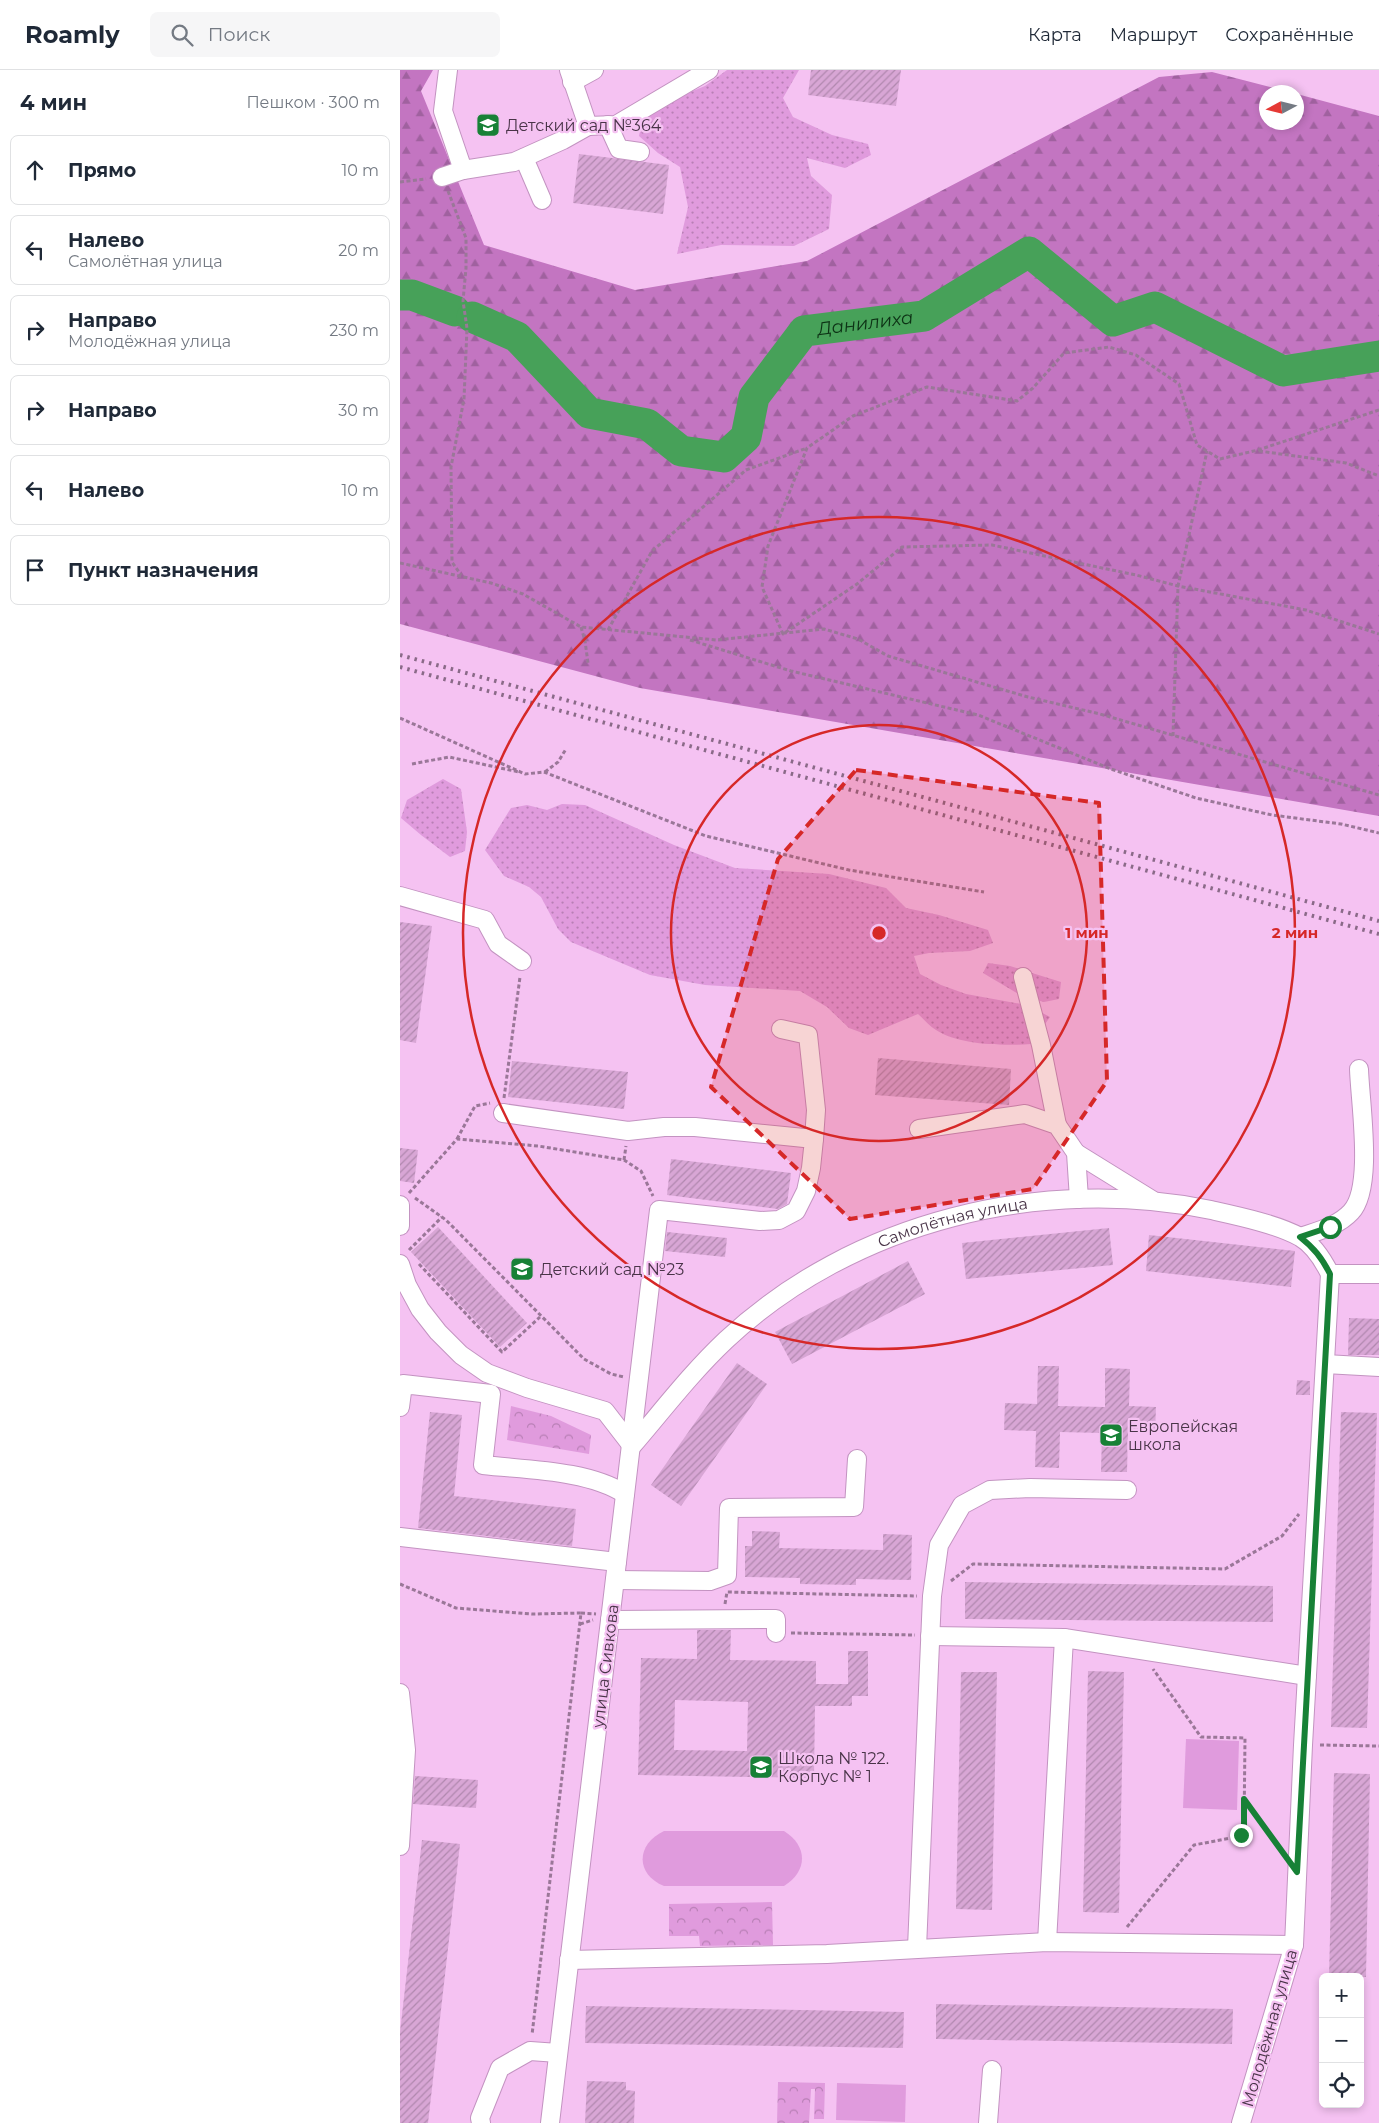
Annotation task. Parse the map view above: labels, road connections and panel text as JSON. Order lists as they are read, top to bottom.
{
  "streets": {
    "street": ["Самолётная улица", "улица Сивкова", "Молодёжная улица"]
  },
  "crossings": [
    ["Самолётная улица", "улица Сивкова"],
    ["Самолётная улица", "Молодёжная улица"]
  ],
  "water": ["Данилиха"],
  "places": {
    "school or university": [
      "Детский сад №364",
      "Детский сад №23",
      "Европейская школа",
      "Школа № 122. Корпус № 1"
    ]
  },
  "north": "left",
  "page": {
    "header": "Roamly",
    "search": "Поиск",
    "nav": ["Карта", "Маршрут", "Сохранённые"],
    "heading": ["4 мин", "Пешком · 300 m"],
    "list": [
      ["Прямо", "10 m"],
      ["Налево", "Самолётная улица", "20 m"],
      ["Направо", "Молодёжная улица", "230 m"],
      ["Направо", "30 m"],
      ["Налево", "10 m"],
      "Пункт назначения"
    ],
    "map_buttons": ["+", "−"]
  },
  "rings": ["1 мин", "2 мин"]
}
